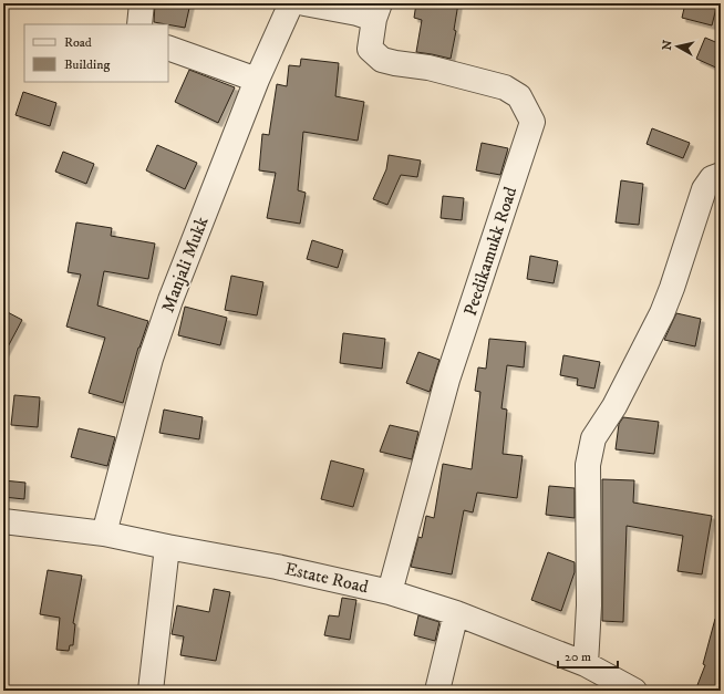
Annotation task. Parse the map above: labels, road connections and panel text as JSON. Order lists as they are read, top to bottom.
{
  "streets": {
    "street": ["Peedikamukk Road", "Manjali Mukk", "Estate Road"]
  },
  "crossings": [
    ["Peedikamukk Road", "Estate Road"],
    ["Manjali Mukk", "Estate Road"]
  ],
  "legend": ["Road", "Building"],
  "scale_bar": "20 m",
  "north": "left"
}
